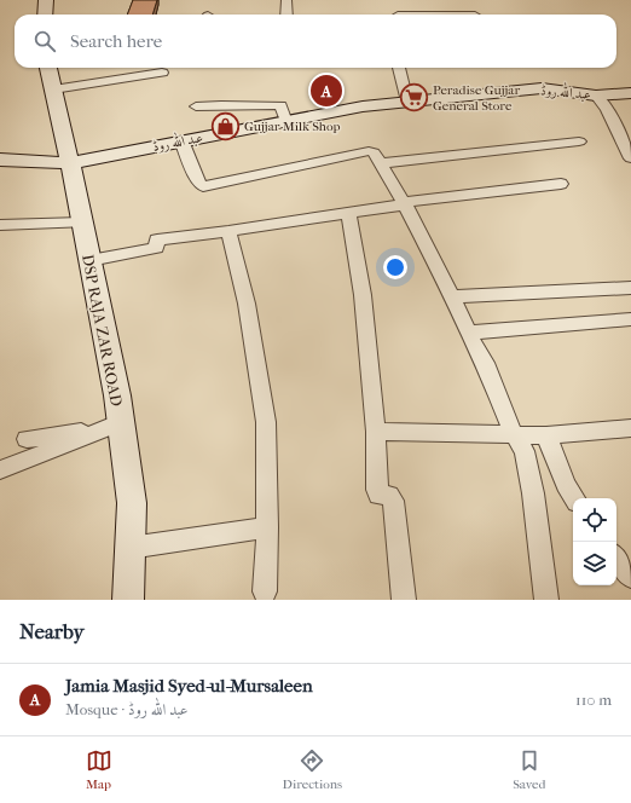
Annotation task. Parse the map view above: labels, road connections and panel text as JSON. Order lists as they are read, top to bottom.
{
  "streets": {
    "street": ["عبد اللہ روڈ", "DSP RAJA ZAR ROAD"]
  },
  "crossings": [
    ["عبد اللہ روڈ", "DSP RAJA ZAR ROAD"]
  ],
  "places": {
    "supermarket": ["Peradise Gujjar General Store"],
    "shop": ["Gujjar Milk Shop"]
  },
  "page": {
    "search": "Search here",
    "pins": "A",
    "heading": "Nearby",
    "list": [
      {
        "mark": "A",
        "name": "Jamia Masjid Syed-ul-Mursaleen",
        "note": "Mosque · عبد اللہ روڈ",
        "value": "110 m"
      }
    ],
    "nav": ["Map", "Directions", "Saved"]
  }
}
